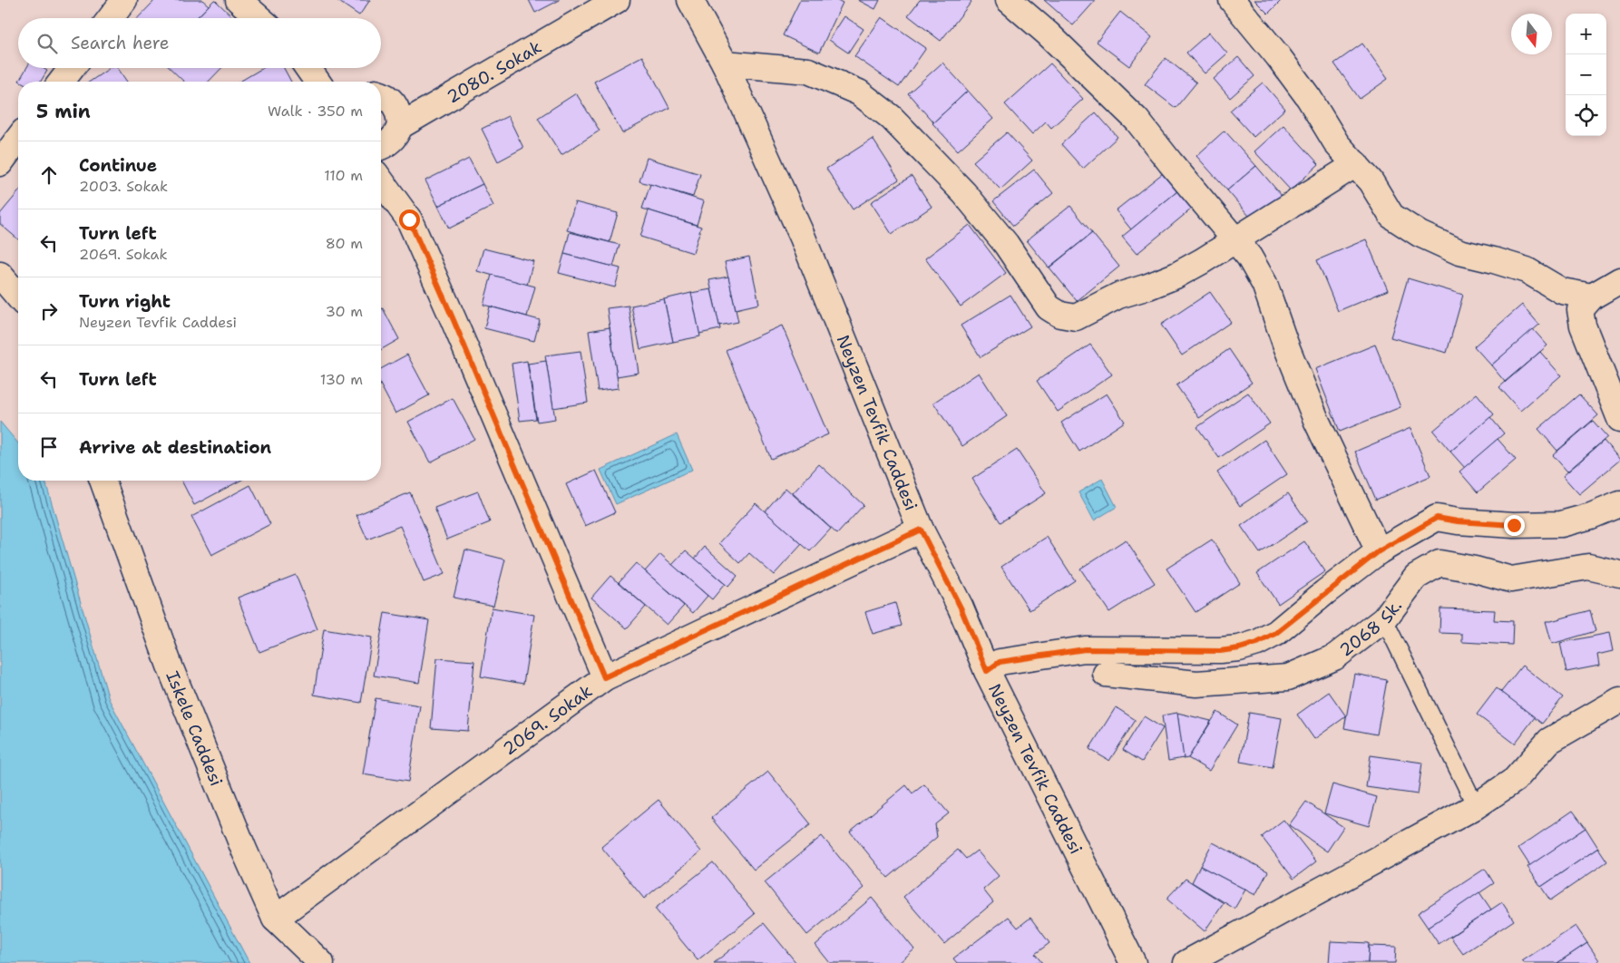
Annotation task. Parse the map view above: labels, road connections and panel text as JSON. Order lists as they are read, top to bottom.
{
  "streets": {
    "street": [
      "2080. Sokak",
      "Neyzen Tevfik Caddesi",
      "2068 Sk.",
      "2069. Sokak",
      "Iskele Caddesi"
    ]
  },
  "crossings": [
    ["Neyzen Tevfik Caddesi", "2069. Sokak"],
    ["2069. Sokak", "Iskele Caddesi"]
  ],
  "north": "bottom",
  "page": {
    "map_buttons": ["+", "−"],
    "search": "Search here",
    "heading": ["5 min", "Walk · 350 m"],
    "list": [
      ["Continue", "2003. Sokak", "110 m"],
      ["Turn left", "2069. Sokak", "80 m"],
      ["Turn right", "Neyzen Tevfik Caddesi", "30 m"],
      ["Turn left", "130 m"],
      "Arrive at destination"
    ]
  }
}
